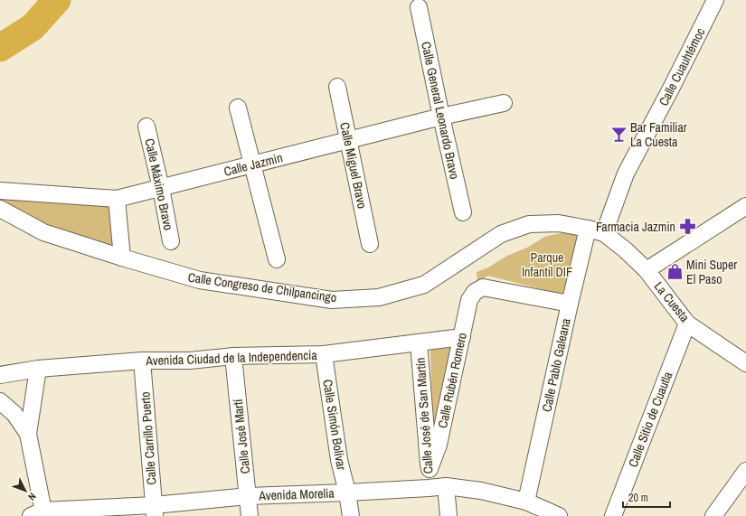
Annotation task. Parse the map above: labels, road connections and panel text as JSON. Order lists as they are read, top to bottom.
{
  "streets": {
    "street": [
      "Calle Cuauhtémoc",
      "Calle General Leonardo Bravo",
      "Calle Jazmin",
      "Calle Miguel Bravo",
      "Calle Máximo Bravo",
      "Calle Congreso de Chilpancingo",
      "La Cuesta",
      "Avenida Ciudad de la Independencia",
      "Calle Pablo Galeana",
      "Calle Rubén Romero",
      "Calle José de San Martín",
      "Calle Sitio de Cuautla",
      "Calle Simón Bolívar",
      "Calle José Martí",
      "Calle Carrillo Puerto",
      "Avenida Morelia"
    ]
  },
  "crossings": [
    ["Calle Cuauhtémoc", "Calle Congreso de Chilpancingo"],
    ["Calle Cuauhtémoc", "La Cuesta"],
    ["Calle General Leonardo Bravo", "Calle Jazmin"],
    ["Calle Jazmin", "Calle Miguel Bravo"],
    ["Calle Jazmin", "Calle Máximo Bravo"],
    ["Calle Congreso de Chilpancingo", "La Cuesta"],
    ["Calle Congreso de Chilpancingo", "Calle Pablo Galeana"],
    ["La Cuesta", "Calle Sitio de Cuautla"],
    ["Avenida Ciudad de la Independencia", "Calle Rubén Romero"],
    ["Avenida Ciudad de la Independencia", "Calle José de San Martín"],
    ["Avenida Ciudad de la Independencia", "Calle Simón Bolívar"],
    ["Avenida Ciudad de la Independencia", "Calle José Martí"],
    ["Avenida Ciudad de la Independencia", "Calle Carrillo Puerto"],
    ["Calle Pablo Galeana", "Calle Rubén Romero"],
    ["Calle Pablo Galeana", "Avenida Morelia"],
    ["Calle Rubén Romero", "Calle José de San Martín"],
    ["Calle José de San Martín", "Avenida Morelia"],
    ["Calle Simón Bolívar", "Avenida Morelia"],
    ["Calle José Martí", "Avenida Morelia"],
    ["Calle Carrillo Puerto", "Avenida Morelia"]
  ],
  "parks": ["Parque Infantil DIF"],
  "places": {
    "bar": ["Bar Familiar La Cuesta"],
    "pharmacy": ["Farmacia Jazmin"],
    "shop": ["Mini Super El Paso"]
  },
  "scale_bar": "20 m",
  "north": "bottom right"
}
